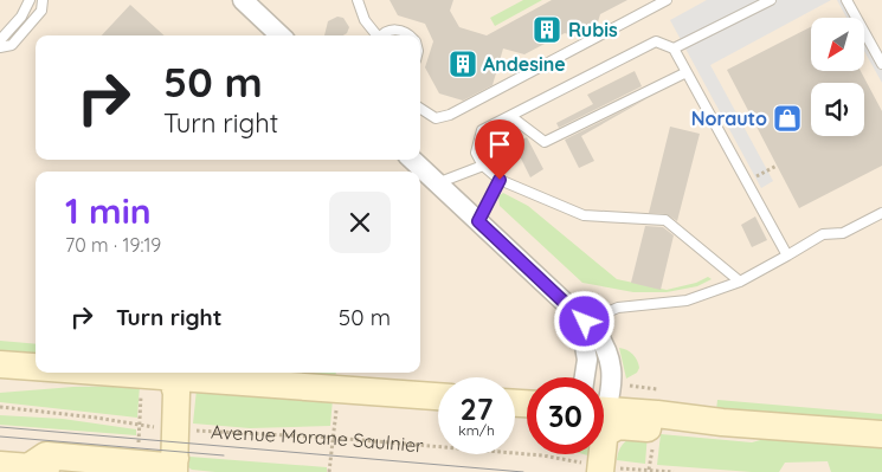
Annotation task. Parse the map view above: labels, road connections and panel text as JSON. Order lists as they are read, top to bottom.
{
  "streets": {
    "path": ["Avenue Morane Saulnier"]
  },
  "places": {
    "building": ["Rubis", "Andesine"],
    "shop": ["Norauto"]
  },
  "north": "bottom left",
  "page": {
    "turn": ["50 m", "Turn right"],
    "heading": ["1 min", "70 m · 19:19"],
    "list": [
      {
        "name": "Turn right",
        "value": "50 m"
      }
    ],
    "speed": "27 km/h",
    "limit": "30"
  }
}
